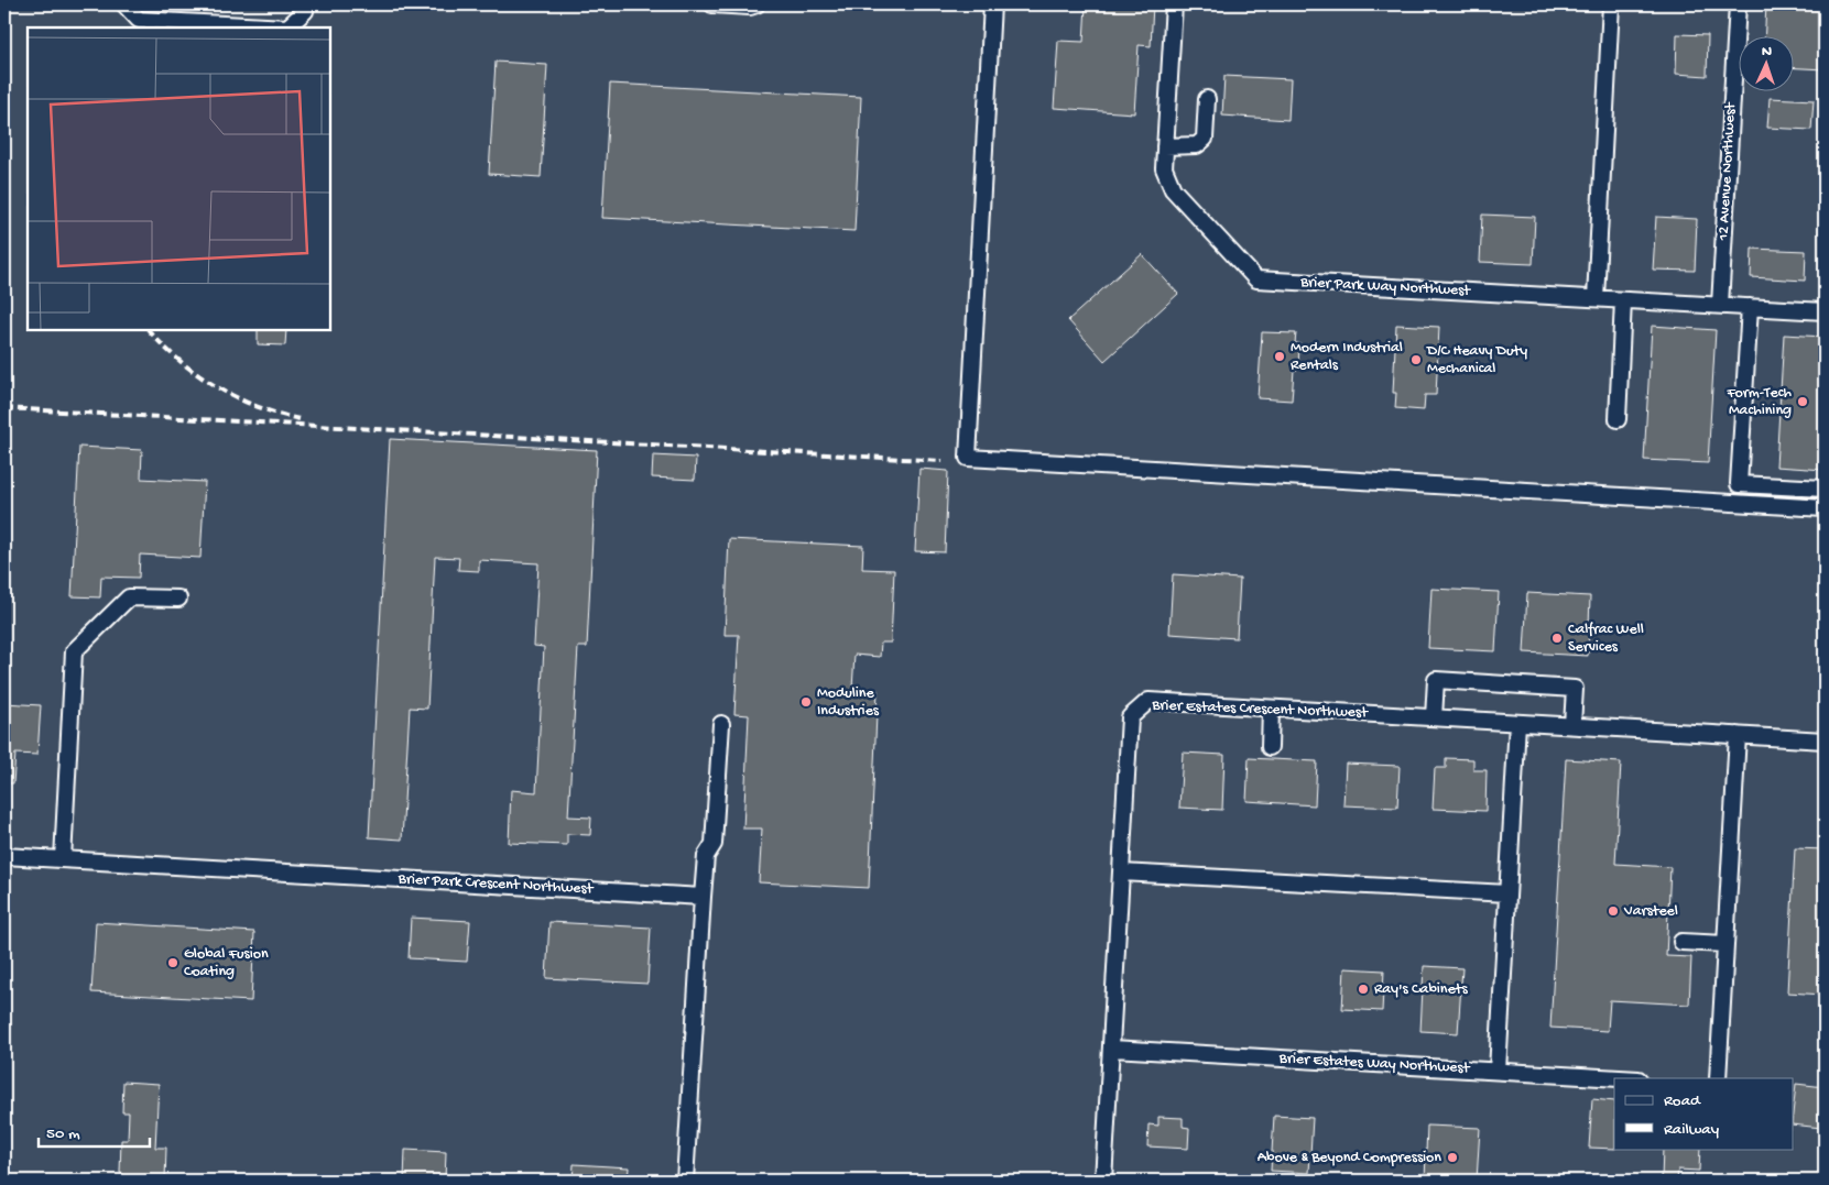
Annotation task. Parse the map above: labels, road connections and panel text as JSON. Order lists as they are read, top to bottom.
{
  "streets": {
    "street": [
      "12 Avenue Northwest",
      "Brier Park Way Northwest",
      "Brier Estates Crescent Northwest",
      "Brier Park Crescent Northwest",
      "Brier Estates Way Northwest"
    ]
  },
  "crossings": [
    ["12 Avenue Northwest", "Brier Park Way Northwest"],
    ["Brier Estates Crescent Northwest", "Brier Estates Way Northwest"]
  ],
  "places": [
    "Modern Industrial Rentals",
    "D/C Heavy Duty Mechanical",
    "Form-Tech Machining",
    "Calfrac Well Services",
    "Moduline Industries",
    "Varsteel",
    "Global Fusion Coating",
    "Ray's Cabinets",
    "Above & Beyond Compression"
  ],
  "legend": ["Road", "Railway"],
  "scale_bar": "50 m",
  "north": "top"
}
